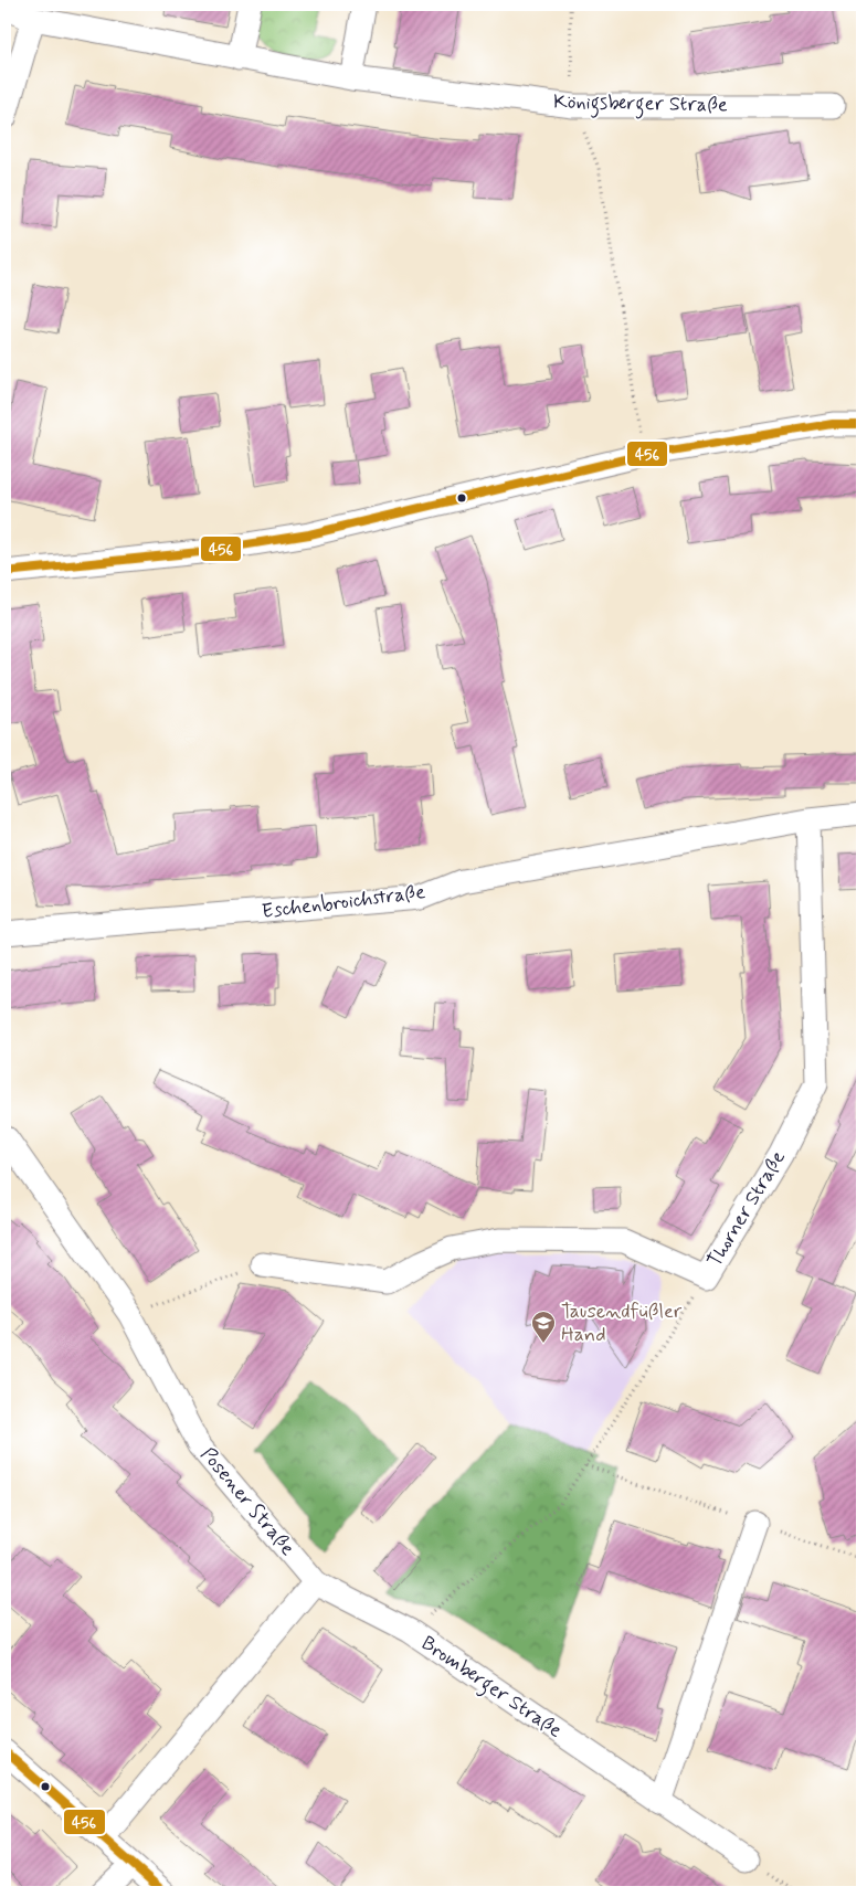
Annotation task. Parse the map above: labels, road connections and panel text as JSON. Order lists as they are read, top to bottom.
{
  "streets": {
    "street": [
      "Königsberger Straße",
      "Eschenbroichstraße",
      "Thorner Straße",
      "Posener Straße",
      "Bromberger Straße"
    ]
  },
  "crossings": [
    ["Eschenbroichstraße", "Thorner Straße"],
    ["Posener Straße", "Bromberger Straße"]
  ],
  "places": {
    "school or university": ["Tausendfüßler Hand"]
  },
  "lines": ["transit line 456"]
}
